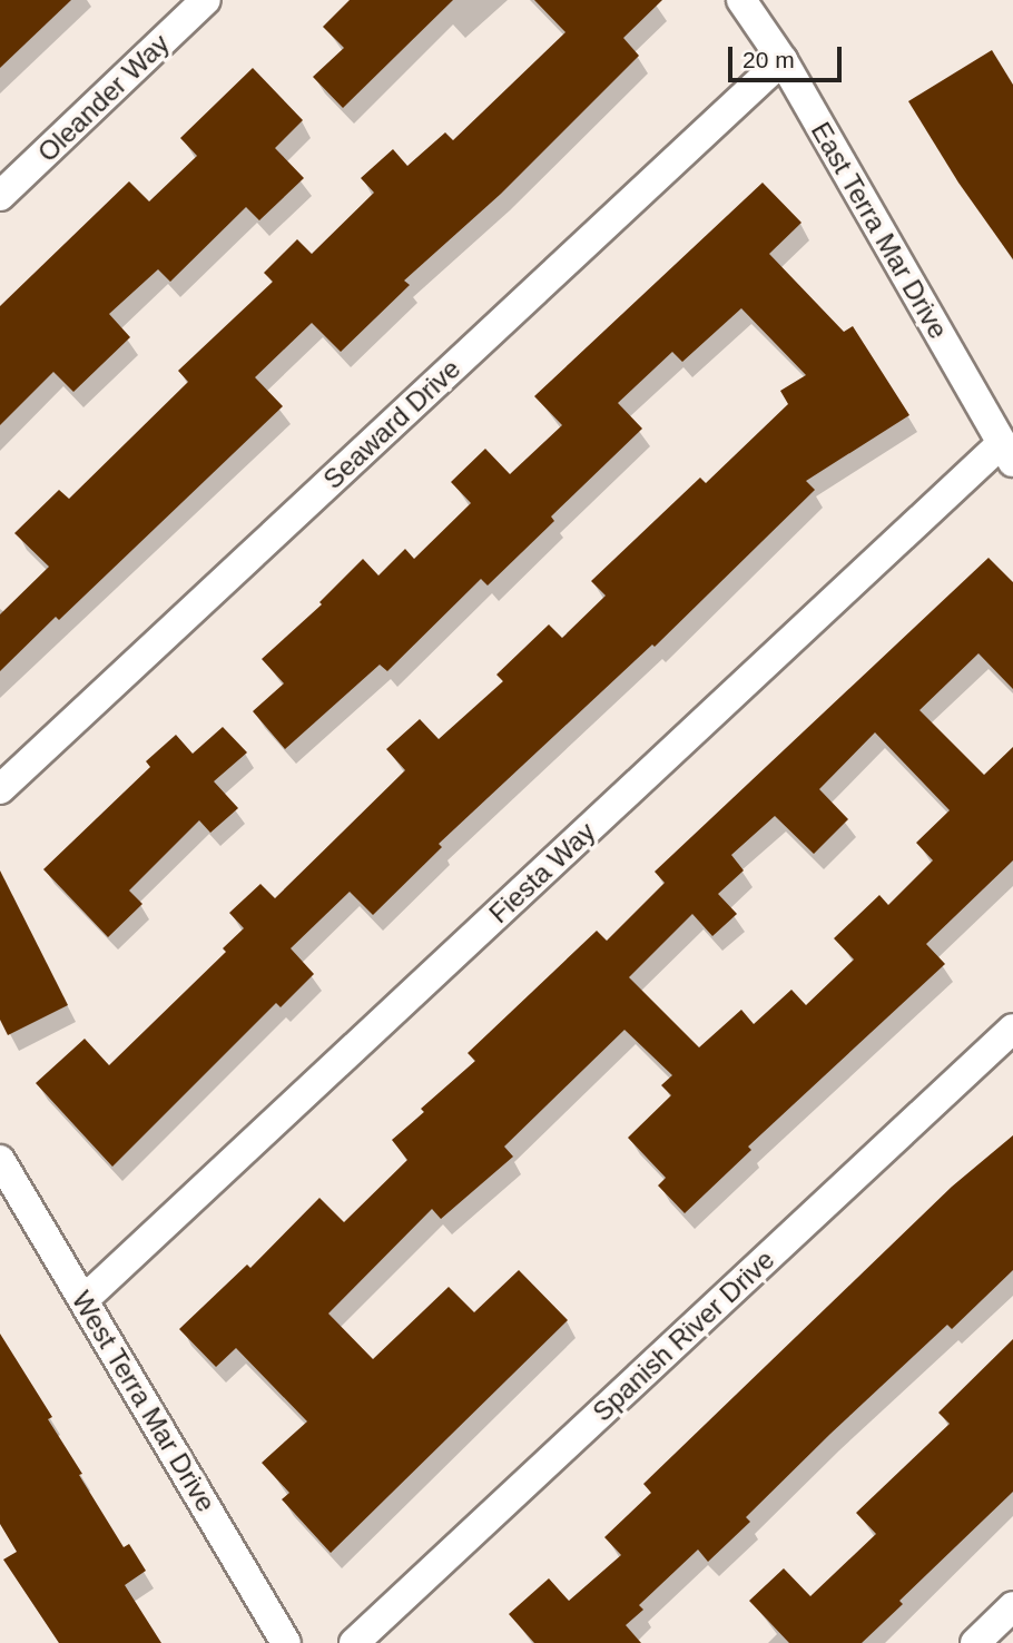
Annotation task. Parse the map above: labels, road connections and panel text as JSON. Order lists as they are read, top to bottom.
{
  "streets": {
    "street": [
      "Oleander Way",
      "East Terra Mar Drive",
      "Seaward Drive",
      "Fiesta Way",
      "Spanish River Drive",
      "West Terra Mar Drive"
    ]
  },
  "crossings": [
    ["East Terra Mar Drive", "Seaward Drive"],
    ["East Terra Mar Drive", "Fiesta Way"],
    ["Fiesta Way", "West Terra Mar Drive"]
  ],
  "scale_bar": "20 m"
}
